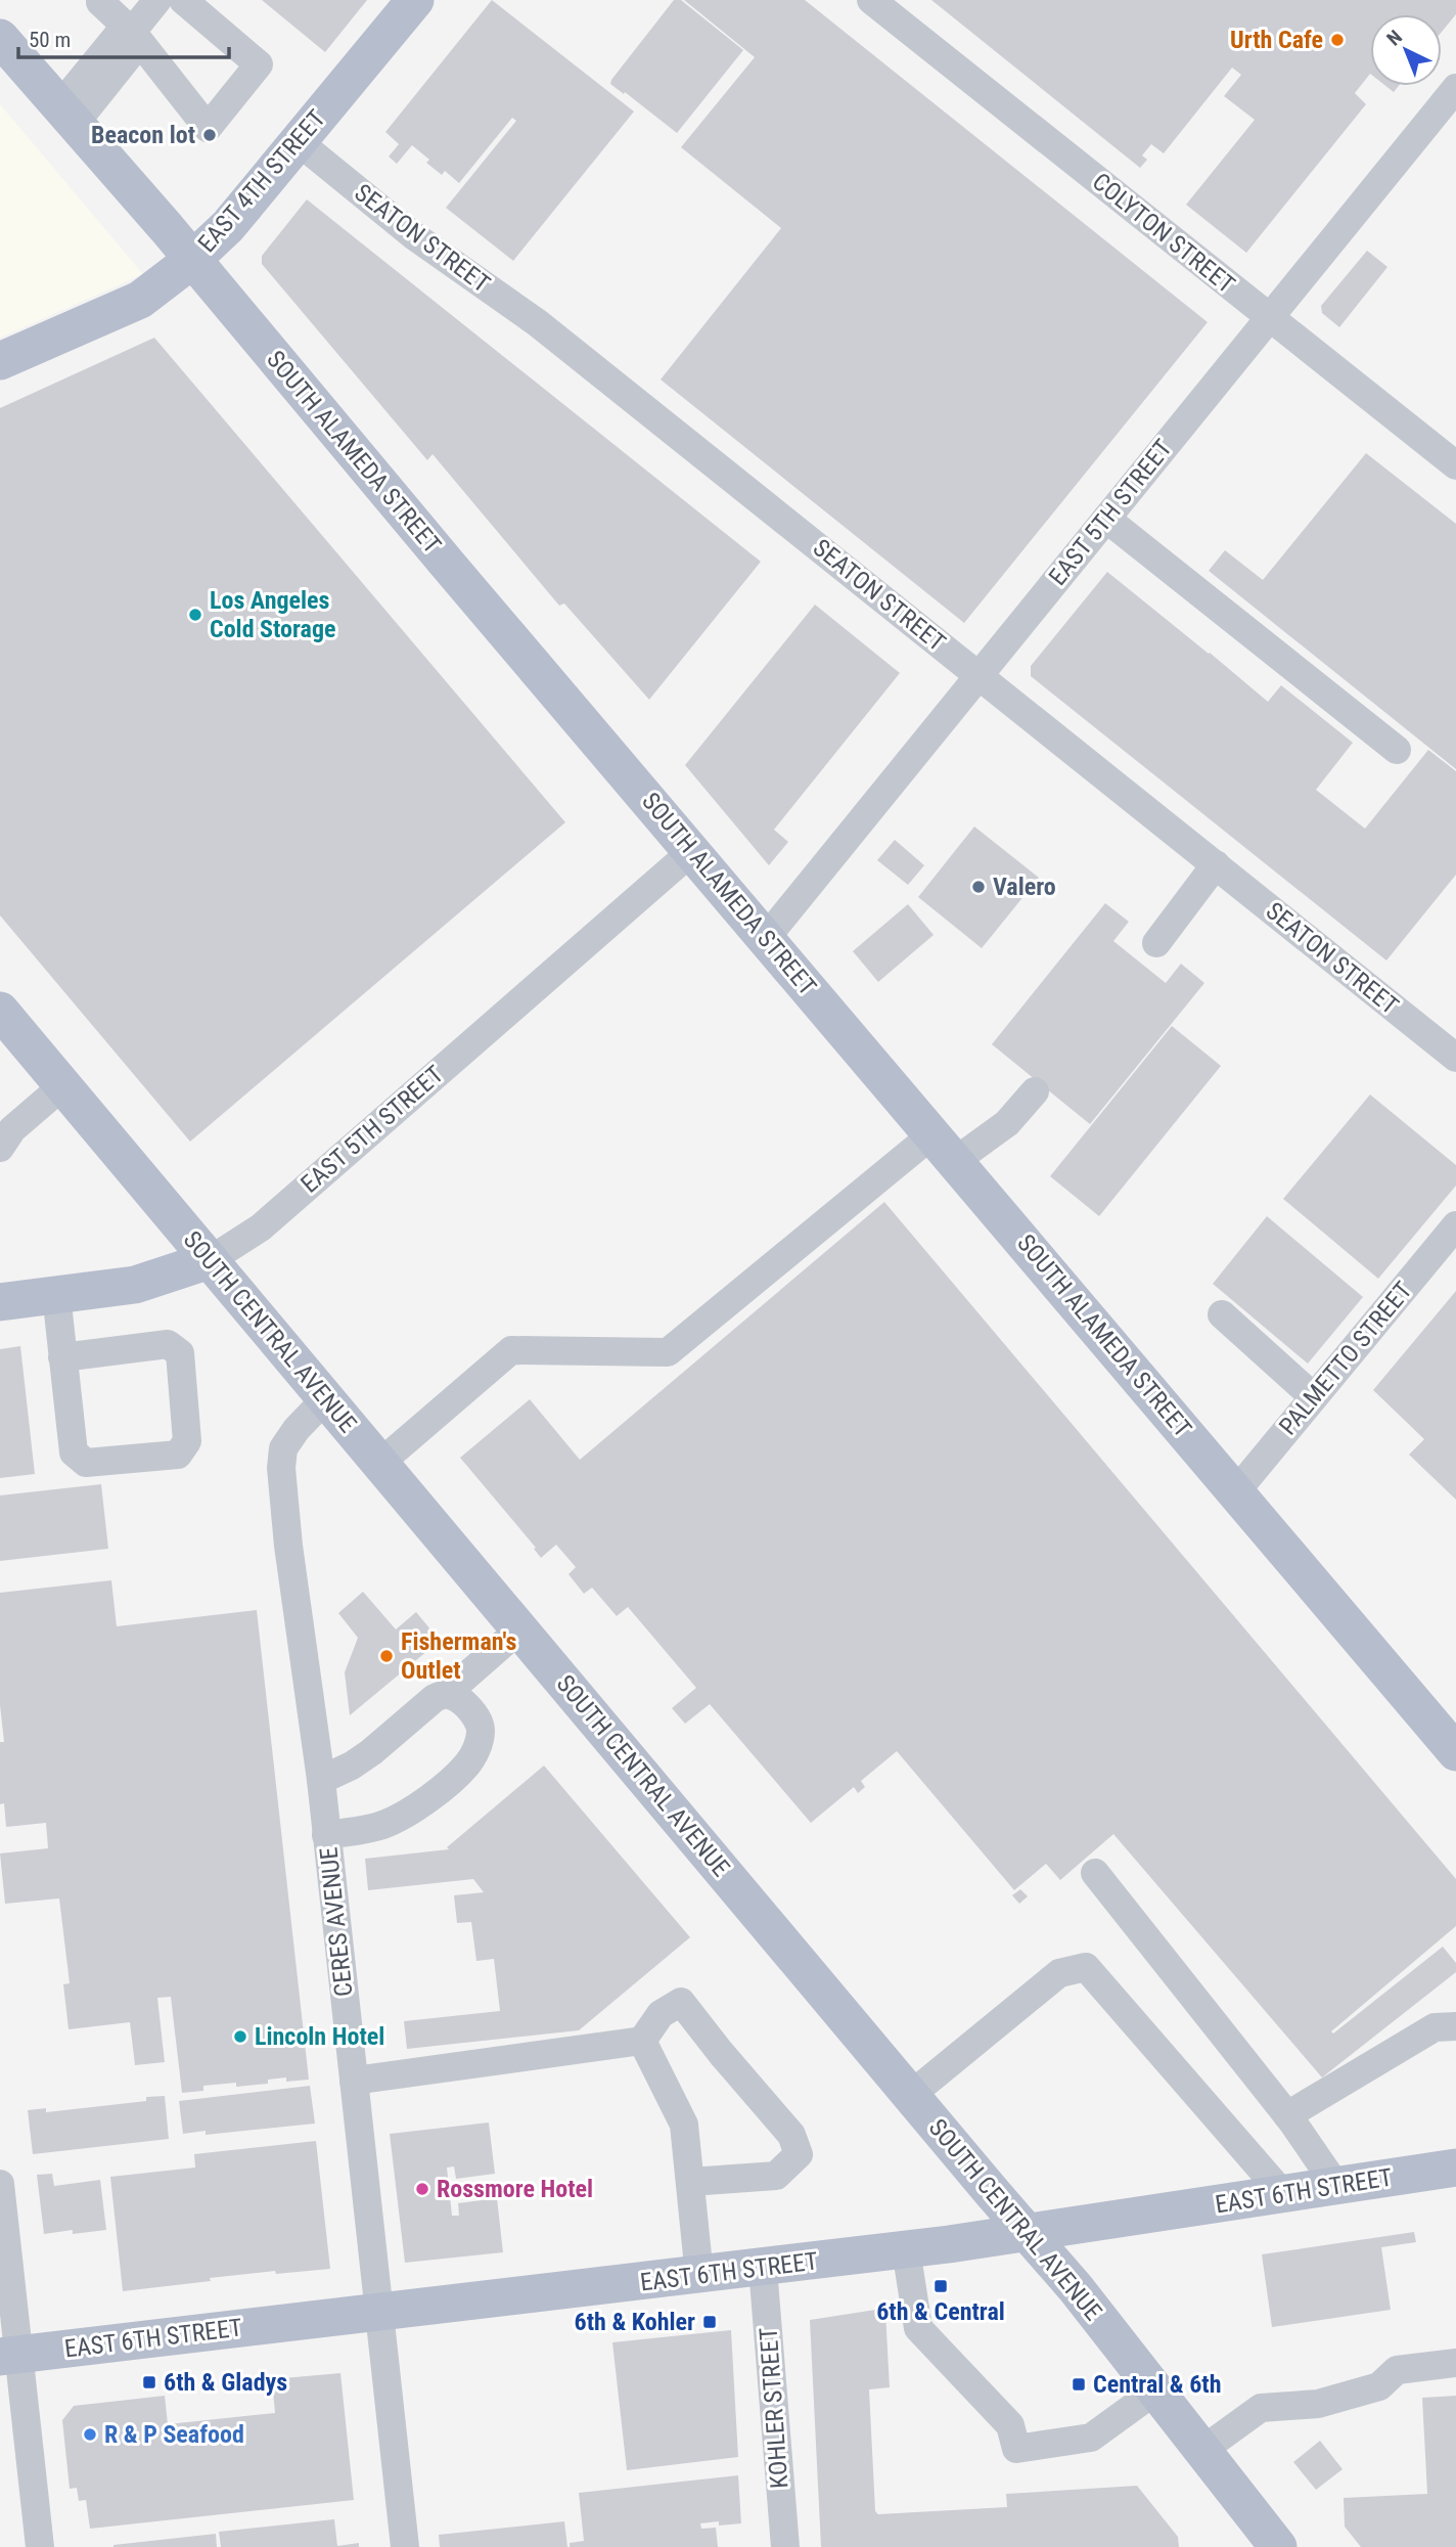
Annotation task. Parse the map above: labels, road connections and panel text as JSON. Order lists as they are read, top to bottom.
{
  "streets": {
    "main road": [
      "EAST 4TH STREET",
      "SOUTH ALAMEDA STREET",
      "EAST 5TH STREET",
      "SOUTH CENTRAL AVENUE",
      "EAST 6TH STREET"
    ],
    "street": [
      "COLYTON STREET",
      "SEATON STREET",
      "PALMETTO STREET",
      "CERES AVENUE",
      "KOHLER STREET"
    ]
  },
  "crossings": [
    ["EAST 4TH STREET", "SEATON STREET"],
    ["EAST 4TH STREET", "SOUTH ALAMEDA STREET"],
    ["COLYTON STREET", "EAST 5TH STREET"],
    ["SEATON STREET", "EAST 5TH STREET"],
    ["SOUTH ALAMEDA STREET", "EAST 5TH STREET"],
    ["SOUTH ALAMEDA STREET", "PALMETTO STREET"],
    ["EAST 5TH STREET", "SOUTH CENTRAL AVENUE"],
    ["SOUTH CENTRAL AVENUE", "CERES AVENUE"],
    ["SOUTH CENTRAL AVENUE", "EAST 6TH STREET"],
    ["CERES AVENUE", "EAST 6TH STREET"],
    ["EAST 6TH STREET", "KOHLER STREET"]
  ],
  "places": {
    "other": [
      "Urth Cafe",
      "Beacon lot",
      "Los Angeles Cold Storage",
      "Valero",
      "Fisherman's Outlet",
      "Lincoln Hotel",
      "Rossmore Hotel",
      "R & P Seafood"
    ],
    "transit": [
      "6th & Central",
      "6th & Kohler",
      "6th & Gladys",
      "Central & 6th"
    ]
  },
  "scale_bar": "50 m",
  "north": "top left"
}
